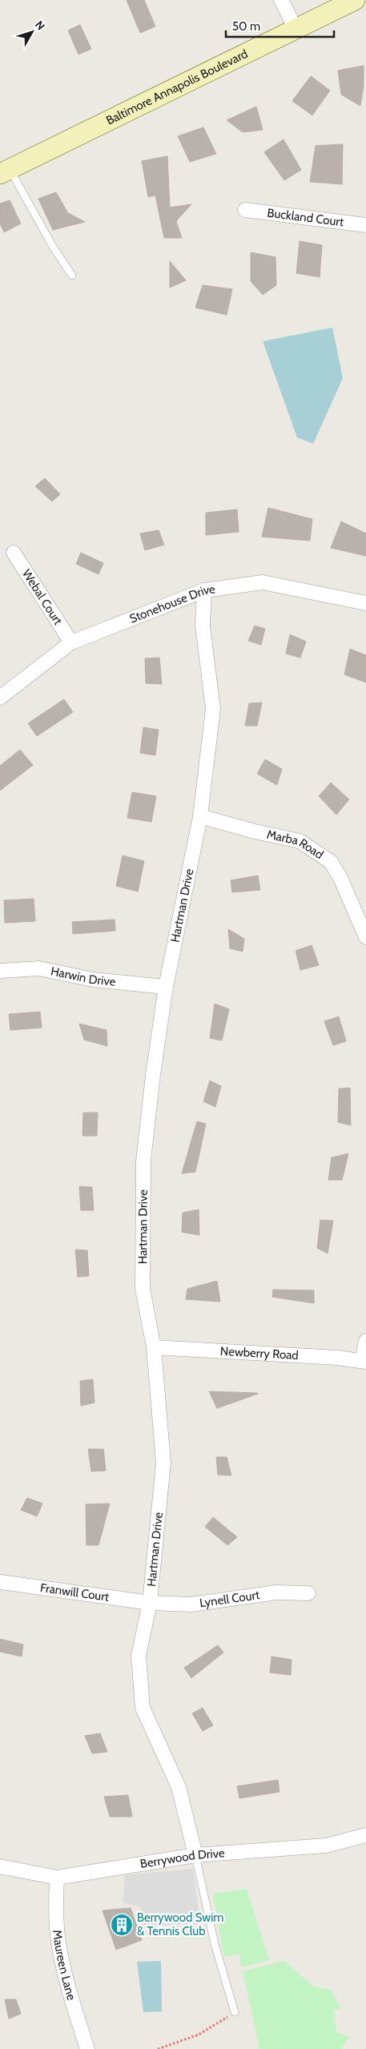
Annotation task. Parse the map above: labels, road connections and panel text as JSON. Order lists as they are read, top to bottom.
{
  "streets": {
    "main road": ["Baltimore Annapolis Boulevard"],
    "street": [
      "Buckland Court",
      "Webal Court",
      "Stonehouse Drive",
      "Marba Road",
      "Hartman Drive",
      "Harwin Drive",
      "Newberry Road",
      "Franwill Court",
      "Lynell Court",
      "Berrywood Drive",
      "Maureen Lane"
    ]
  },
  "crossings": [
    ["Webal Court", "Stonehouse Drive"],
    ["Stonehouse Drive", "Hartman Drive"],
    ["Marba Road", "Hartman Drive"],
    ["Hartman Drive", "Harwin Drive"],
    ["Hartman Drive", "Newberry Road"],
    ["Hartman Drive", "Franwill Court"],
    ["Hartman Drive", "Lynell Court"],
    ["Hartman Drive", "Berrywood Drive"],
    ["Franwill Court", "Lynell Court"],
    ["Berrywood Drive", "Maureen Lane"]
  ],
  "places": {
    "building": ["Berrywood Swim & Tennis Club"]
  },
  "scale_bar": "50 m",
  "north": "top right"
}
